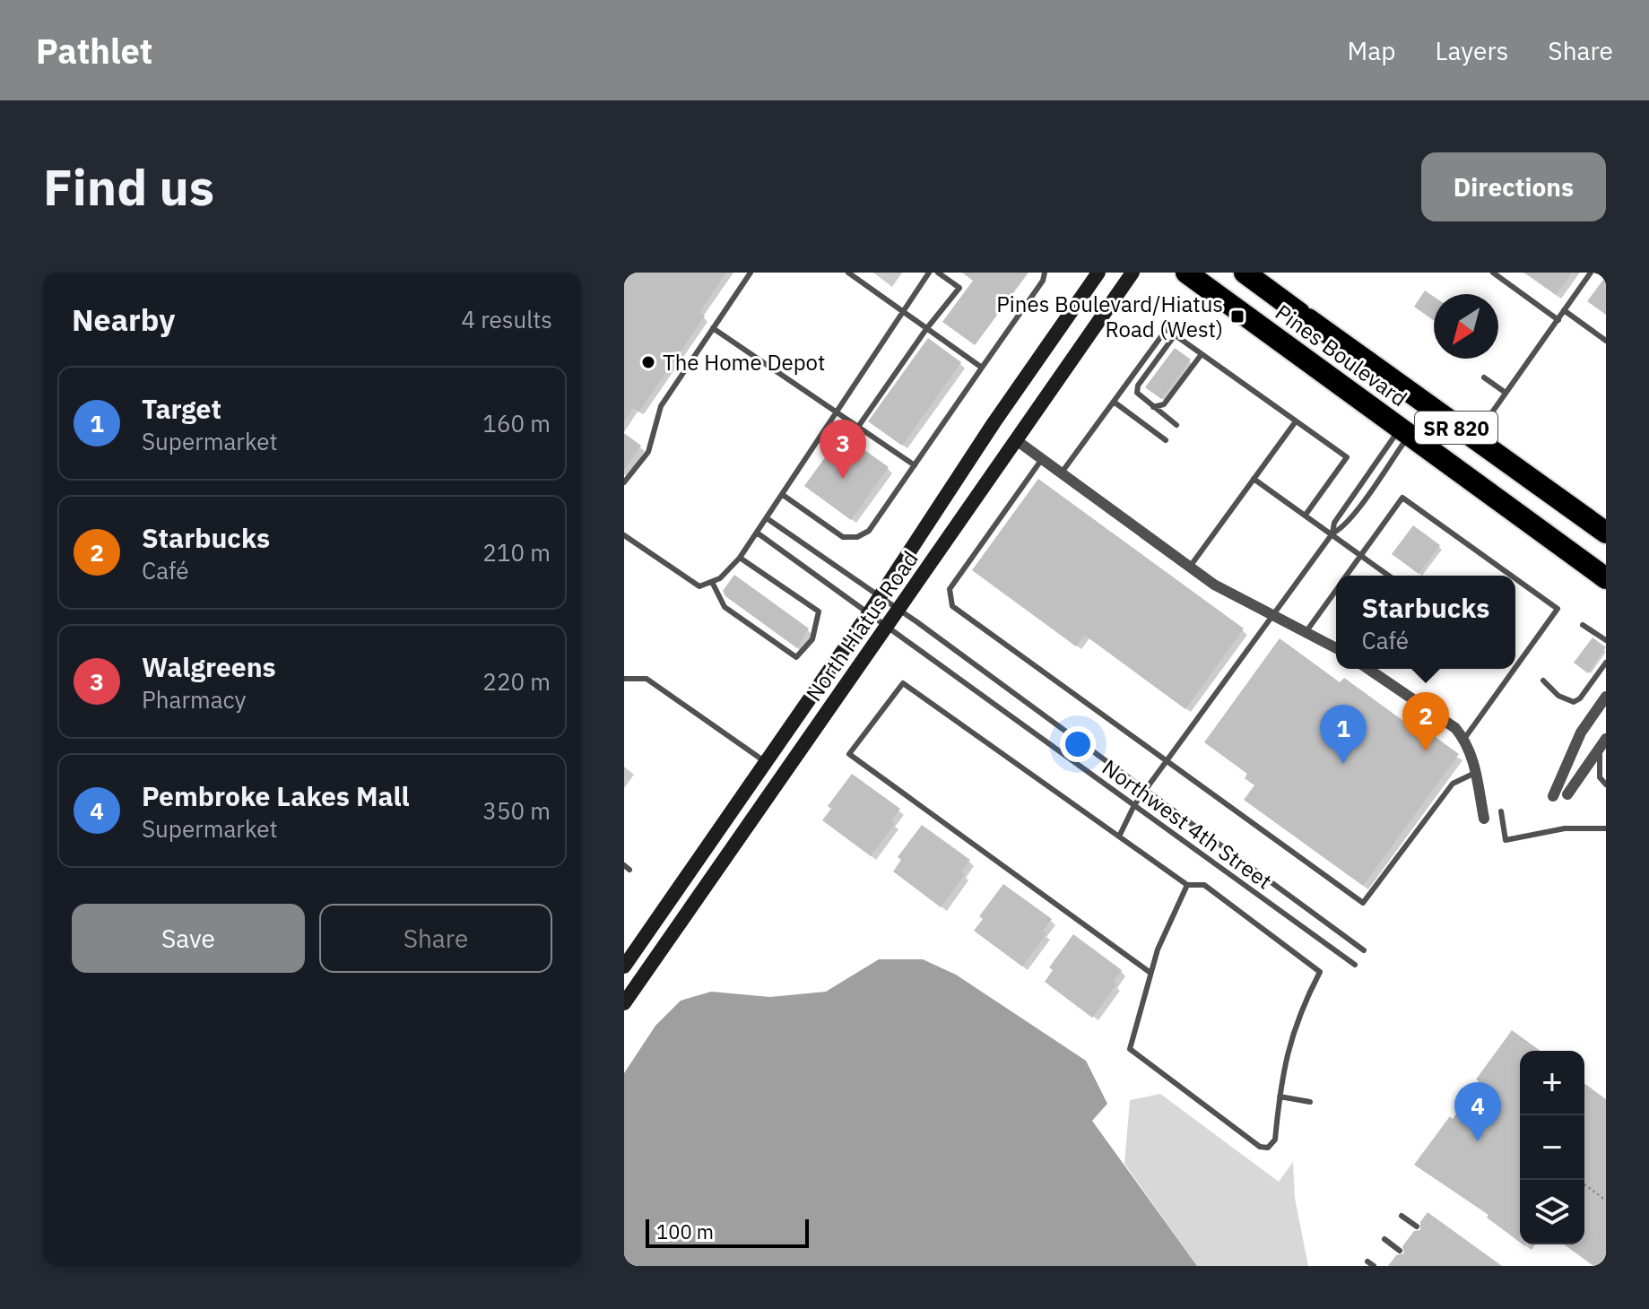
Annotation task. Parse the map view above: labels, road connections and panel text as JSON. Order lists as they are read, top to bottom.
{
  "streets": {
    "highway": ["Pines Boulevard", "SR 820"],
    "main road": ["North Hiatus Road"],
    "lane": ["Northwest 4th Street"]
  },
  "crossings": [
    ["North Hiatus Road", "Northwest 4th Street"]
  ],
  "places": {
    "transit": ["Pines Boulevard/Hiatus Road (West)"],
    "other": ["The Home Depot"]
  },
  "scale_bar": "100 m",
  "north": "bottom left",
  "page": {
    "header": "Pathlet",
    "nav": ["Map", "Layers", "Share"],
    "buttons": [
      "Directions",
      ["Save", "Share"]
    ],
    "title": "Find us",
    "heading": ["Nearby", "4 results"],
    "list": [
      {
        "mark": "1",
        "name": "Target",
        "note": "Supermarket",
        "value": "160 m"
      },
      {
        "mark": "2",
        "name": "Starbucks",
        "note": "Café",
        "value": "210 m"
      },
      {
        "mark": "3",
        "name": "Walgreens",
        "note": "Pharmacy",
        "value": "220 m"
      },
      {
        "mark": "4",
        "name": "Pembroke Lakes Mall",
        "note": "Supermarket",
        "value": "350 m"
      }
    ],
    "pins": [
      "3",
      "2",
      "1",
      "4"
    ],
    "popup": ["Starbucks", "Café"],
    "map_buttons": ["+", "−"],
    "scale": "100 m"
  }
}
